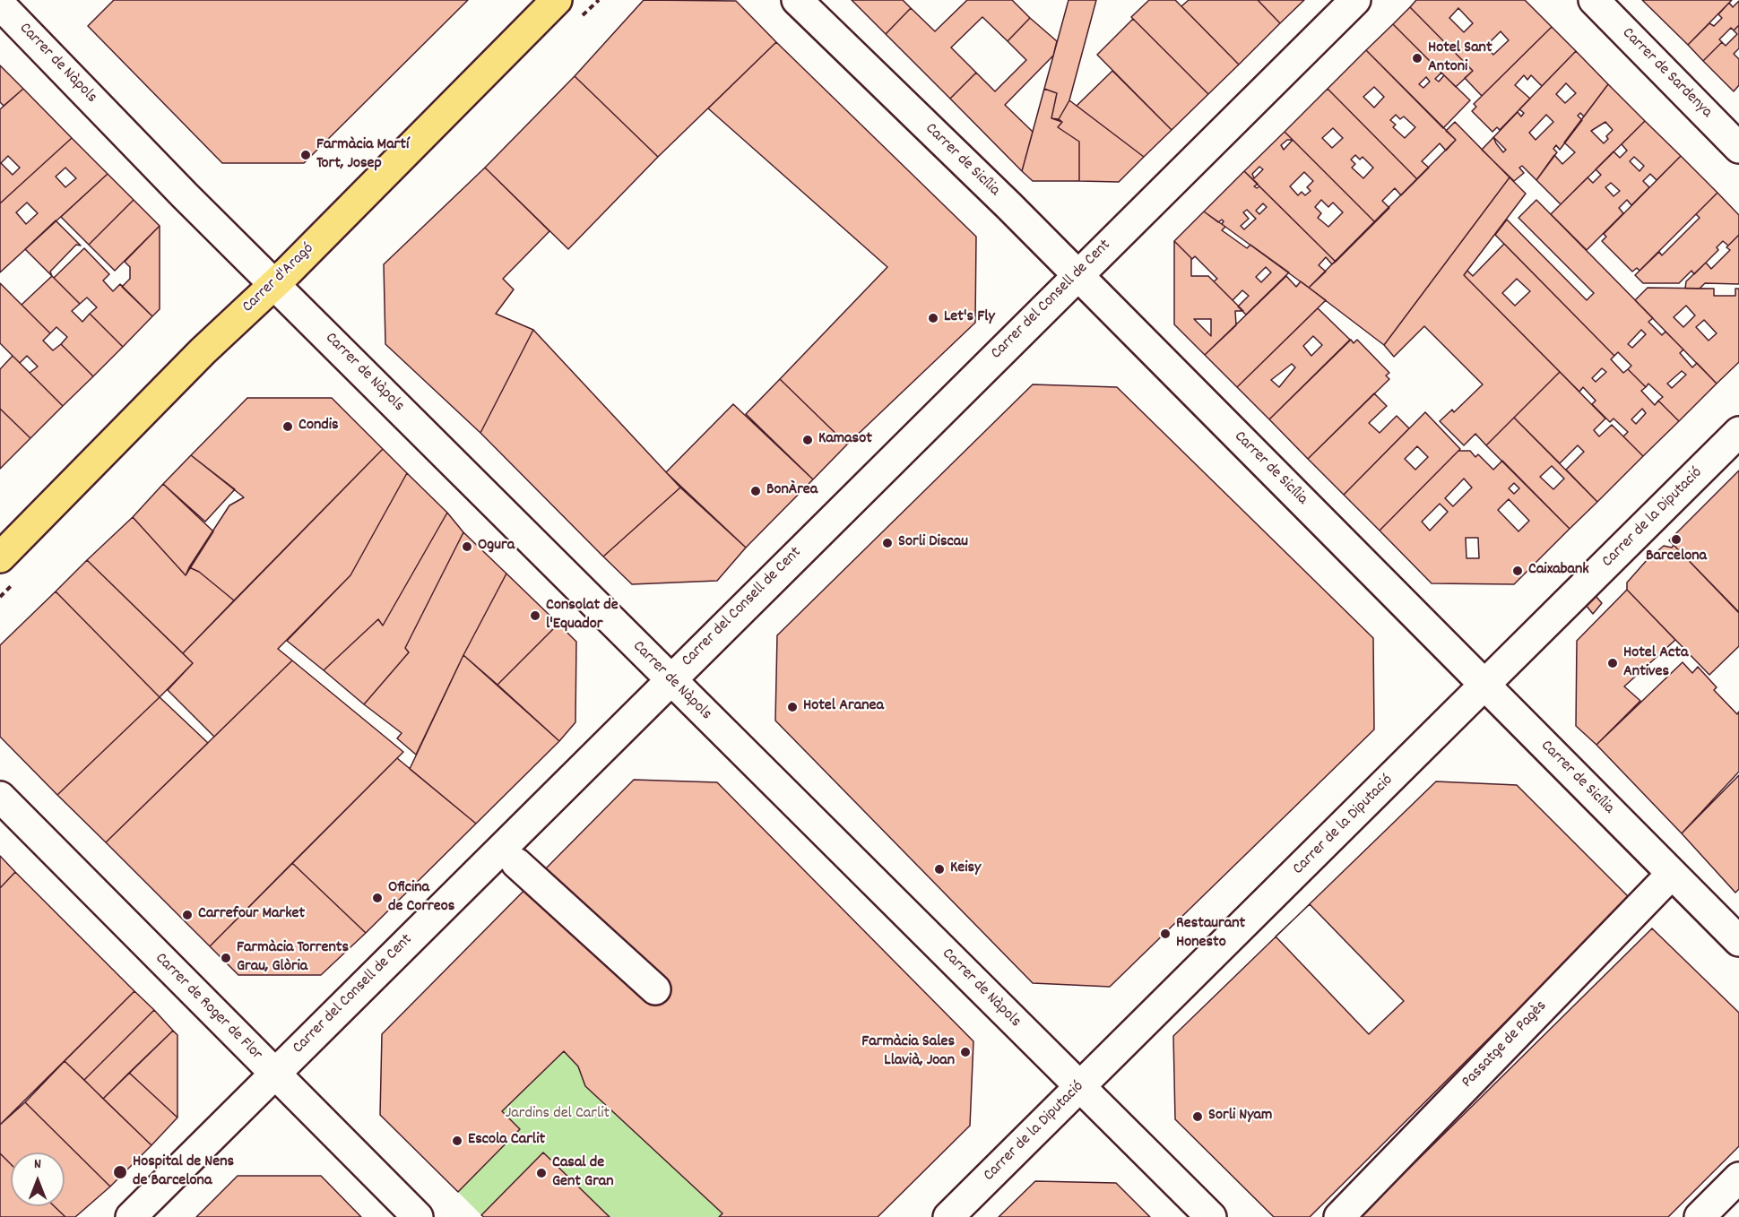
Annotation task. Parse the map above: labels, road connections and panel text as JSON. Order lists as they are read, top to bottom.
{
  "streets": {
    "main road": ["Carrer d'Aragó"],
    "street": [
      "Carrer de Nàpols",
      "Carrer de Sardenya",
      "Carrer de Sicília",
      "Carrer del Consell de Cent",
      "Carrer de la Diputació",
      "Carrer de Roger de Flor",
      "Passatge de Pagès"
    ]
  },
  "crossings": [
    ["Carrer de Nàpols", "Carrer d'Aragó"],
    ["Carrer de Nàpols", "Carrer del Consell de Cent"],
    ["Carrer de Nàpols", "Carrer de la Diputació"],
    ["Carrer de Sicília", "Carrer del Consell de Cent"],
    ["Carrer de Sicília", "Carrer de la Diputació"],
    ["Carrer de Sicília", "Passatge de Pagès"],
    ["Carrer del Consell de Cent", "Carrer de Roger de Flor"]
  ],
  "parks": ["Jardins del Carlit"],
  "places": [
    "Hotel Sant Antoni",
    "Farmàcia Martí Tort, Josep",
    "Let's Fly",
    "Condis",
    "Kamasot",
    "BonÀrea",
    "Barcelona",
    "Sorli Discau",
    "Ogura",
    "Caixabank",
    "Consolat de l'Equador",
    "Hotel Acta Antives",
    "Hotel Aranea",
    "Keisy",
    "Oficina de Correos",
    "Carrefour Market",
    "Restaurant Honesto",
    "Farmàcia Torrents Grau, Glòria",
    "Farmàcia Sales Llavià, Joan",
    "Sorli Nyam",
    "Escola Carlit",
    "Hospital de Nens de Barcelona",
    "Casal de Gent Gran"
  ],
  "north": "top"
}
